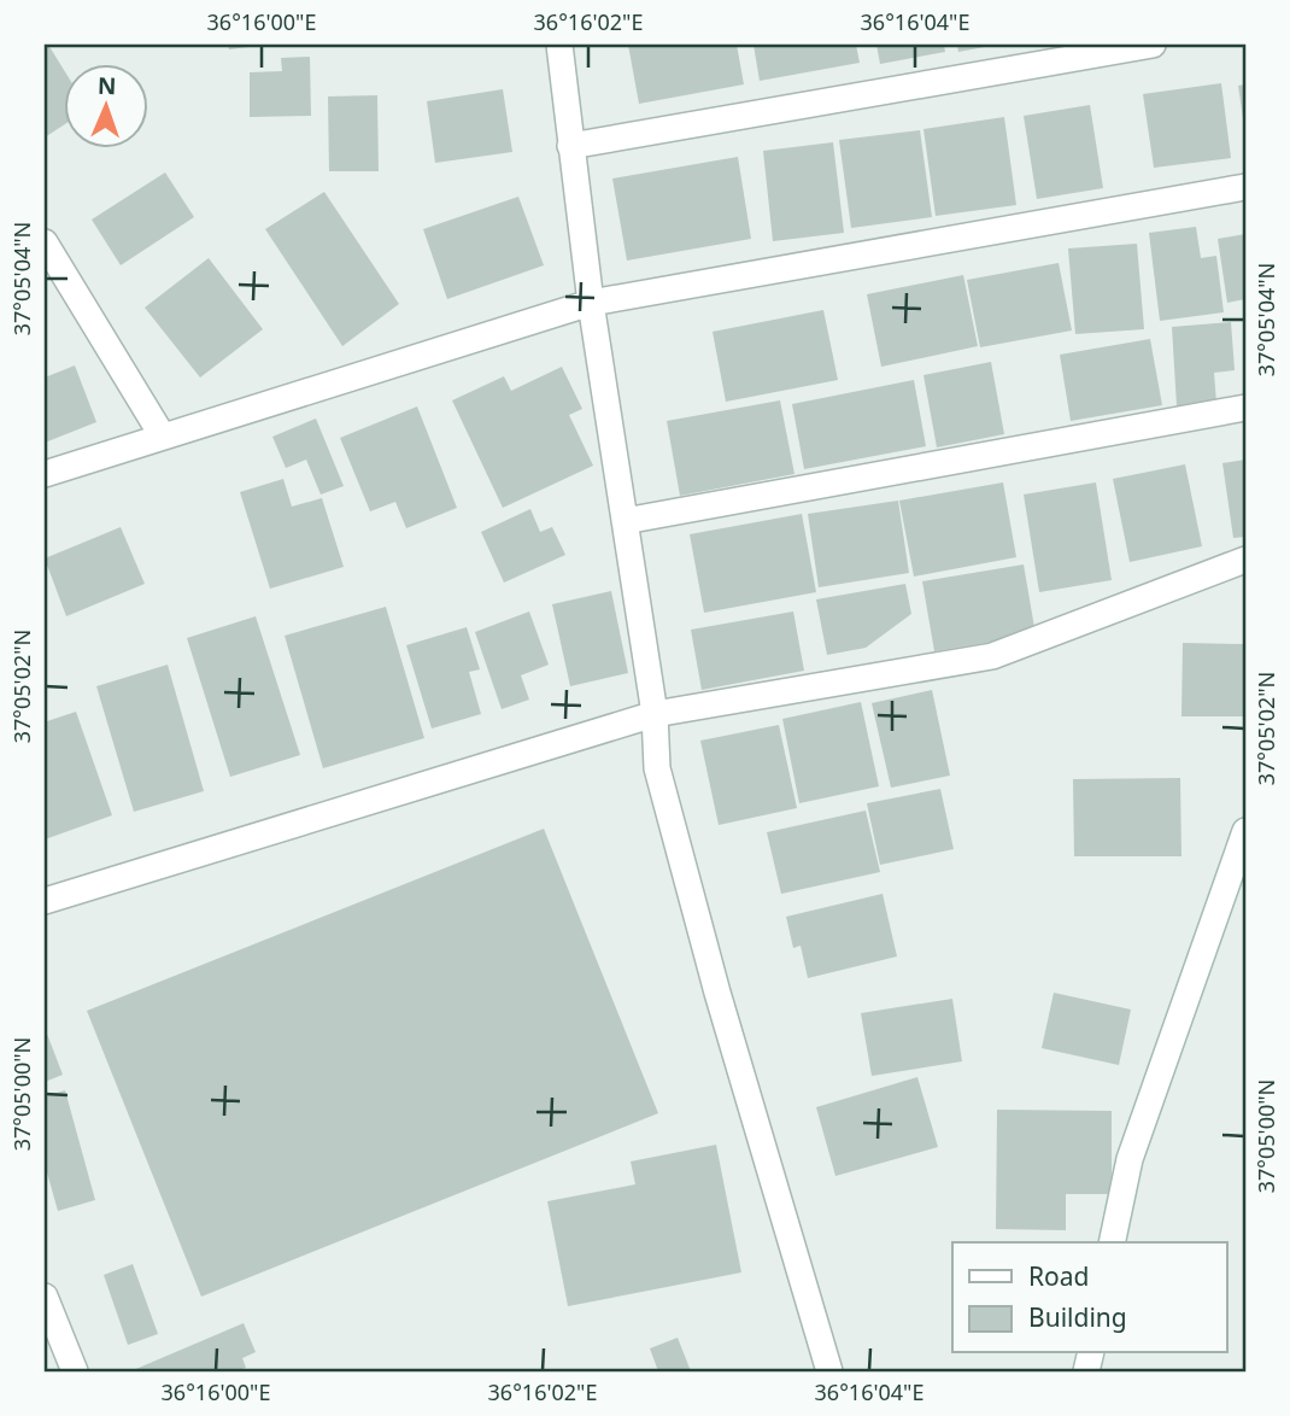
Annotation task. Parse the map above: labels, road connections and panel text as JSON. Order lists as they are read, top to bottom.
{
  "legend": ["Road", "Building"],
  "north": "top",
  "coordinates": [
    "36°16'00\"E",
    "36°16'02\"E",
    "36°16'04\"E",
    "37°05'04\"N",
    "37°05'02\"N",
    "37°05'00\"N"
  ]
}
